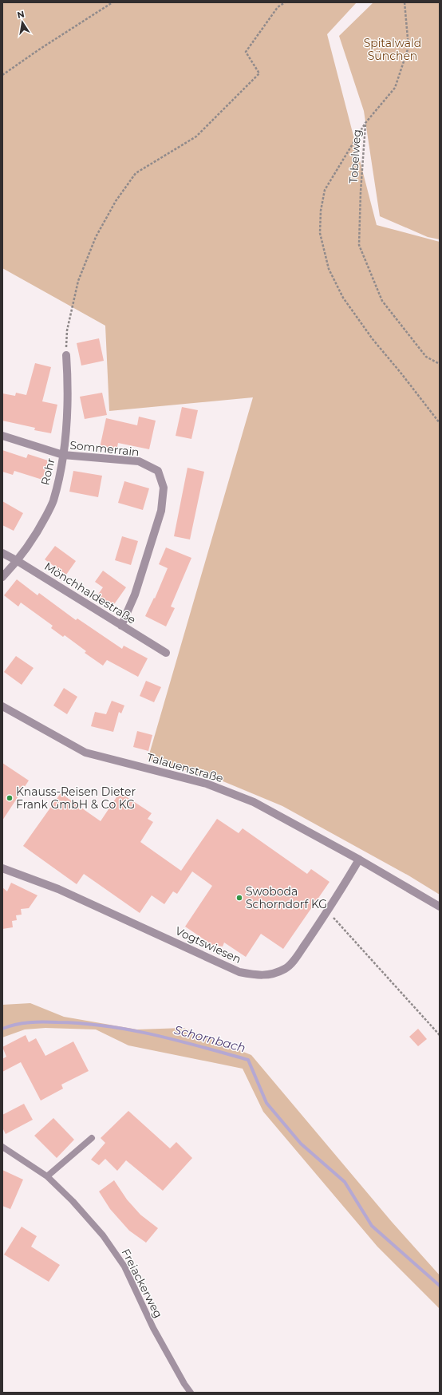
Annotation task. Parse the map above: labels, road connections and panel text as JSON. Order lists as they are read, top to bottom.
{
  "streets": {
    "street": [
      "Sommerrain",
      "Rohr",
      "Mönchhaldestraße",
      "Talauenstraße",
      "Vogtswiesen"
    ],
    "lane": ["Freiackerweg"],
    "path": ["Tobelweg"]
  },
  "crossings": [
    ["Sommerrain", "Rohr"],
    ["Sommerrain", "Mönchhaldestraße"],
    ["Rohr", "Mönchhaldestraße"],
    ["Talauenstraße", "Vogtswiesen"]
  ],
  "water": ["Schornbach"],
  "parks": ["Spitalwald Sünchen"],
  "places": ["Knauss-Reisen Dieter Frank GmbH & Co KG", "Swoboda Schorndorf KG"],
  "north": "top"
}
